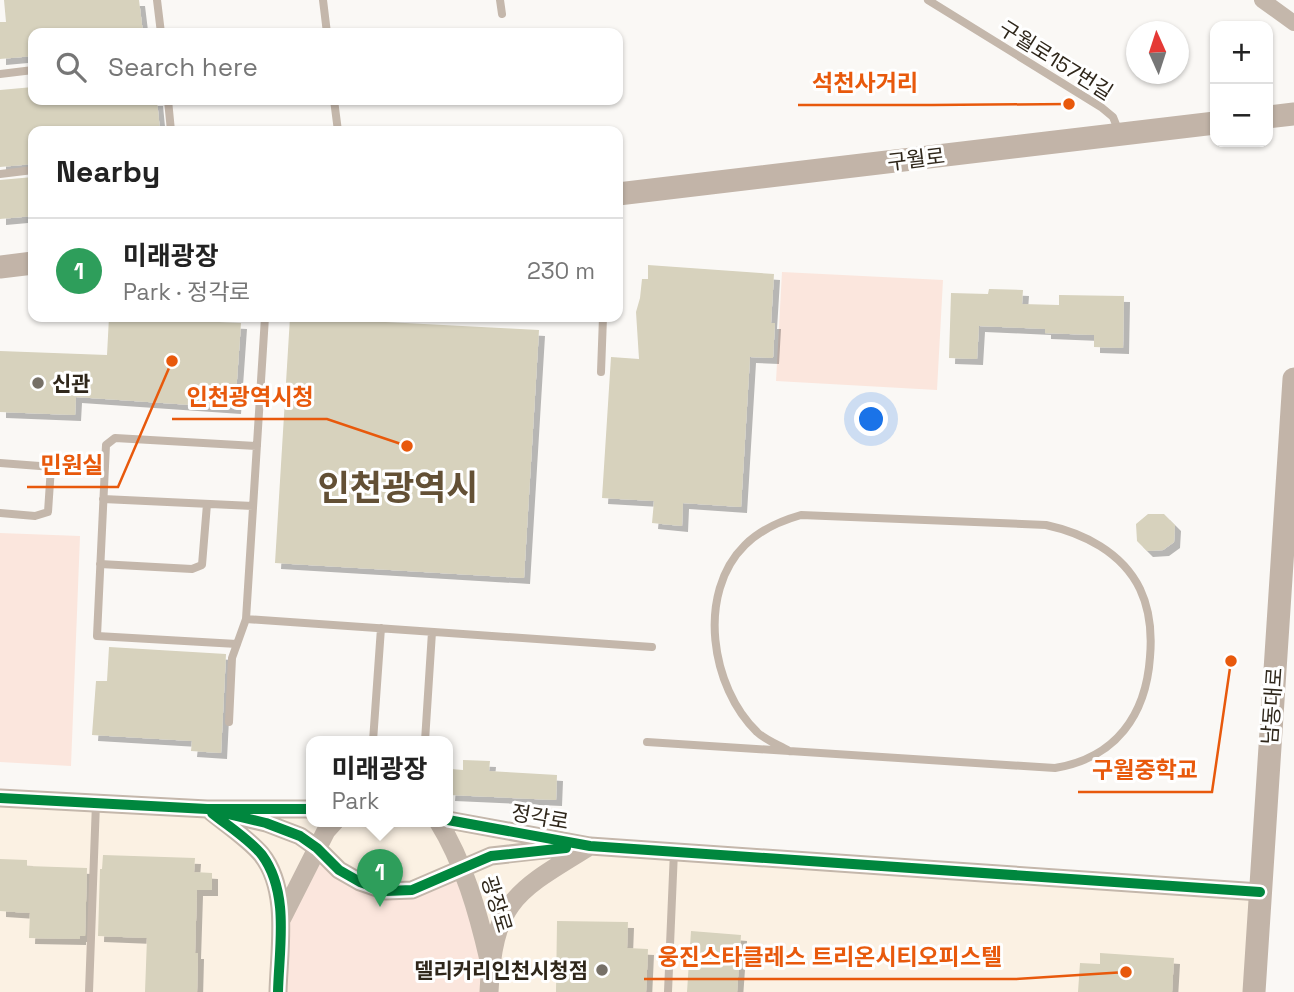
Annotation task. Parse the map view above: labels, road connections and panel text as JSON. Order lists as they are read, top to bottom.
{
  "streets": {
    "main road": ["구월로", "남동대로"],
    "street": ["정각로", "광장로"],
    "lane": ["구월로157번길"]
  },
  "crossings": [
    ["구월로157번길", "구월로"],
    ["정각로", "광장로"]
  ],
  "districts": ["인천광역시"],
  "places": [
    "석천사거리",
    "민원실",
    "신관",
    "인천광역시청",
    "구월중학교",
    "델리커리인천시청점",
    "웅진스타클레스 트리온시티오피스텔"
  ],
  "north": "top",
  "page": {
    "map_buttons": ["+", "−"],
    "search": "Search here",
    "heading": "Nearby",
    "list": [
      {
        "mark": "1",
        "name": "미래광장",
        "note": "Park · 정각로",
        "value": "230 m"
      }
    ],
    "popup": ["미래광장", "Park"],
    "pins": "1"
  }
}
